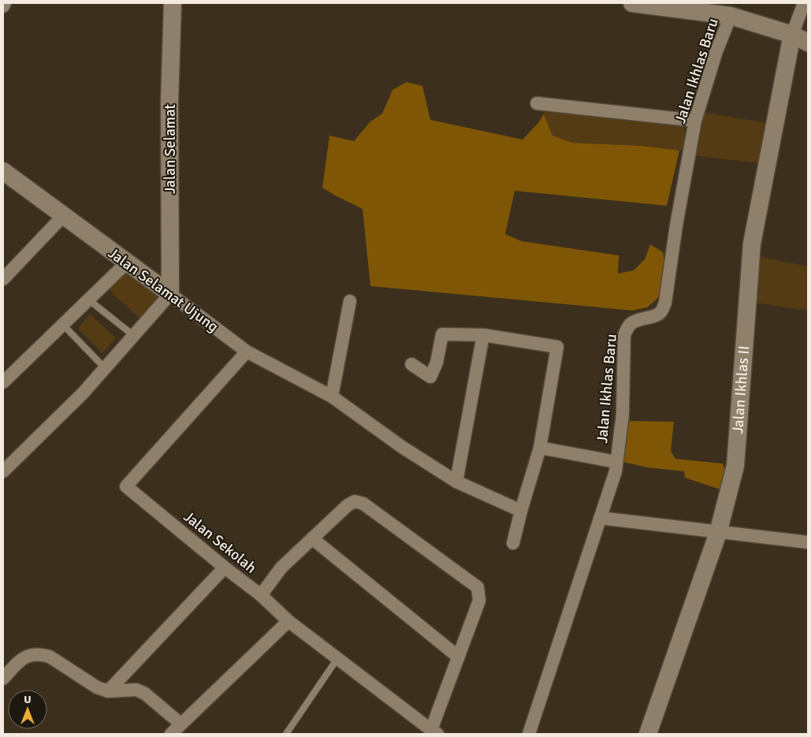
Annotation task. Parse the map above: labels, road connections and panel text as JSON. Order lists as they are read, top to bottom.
{
  "streets": {
    "street": [
      "Jalan Ikhlas Baru",
      "Jalan Selamat",
      "Jalan Selamat Ujung",
      "Jalan Ikhlas II",
      "Jalan Sekolah"
    ]
  },
  "crossings": [
    ["Jalan Selamat", "Jalan Selamat Ujung"],
    ["Jalan Selamat Ujung", "Jalan Sekolah"]
  ],
  "north": "top"
}
